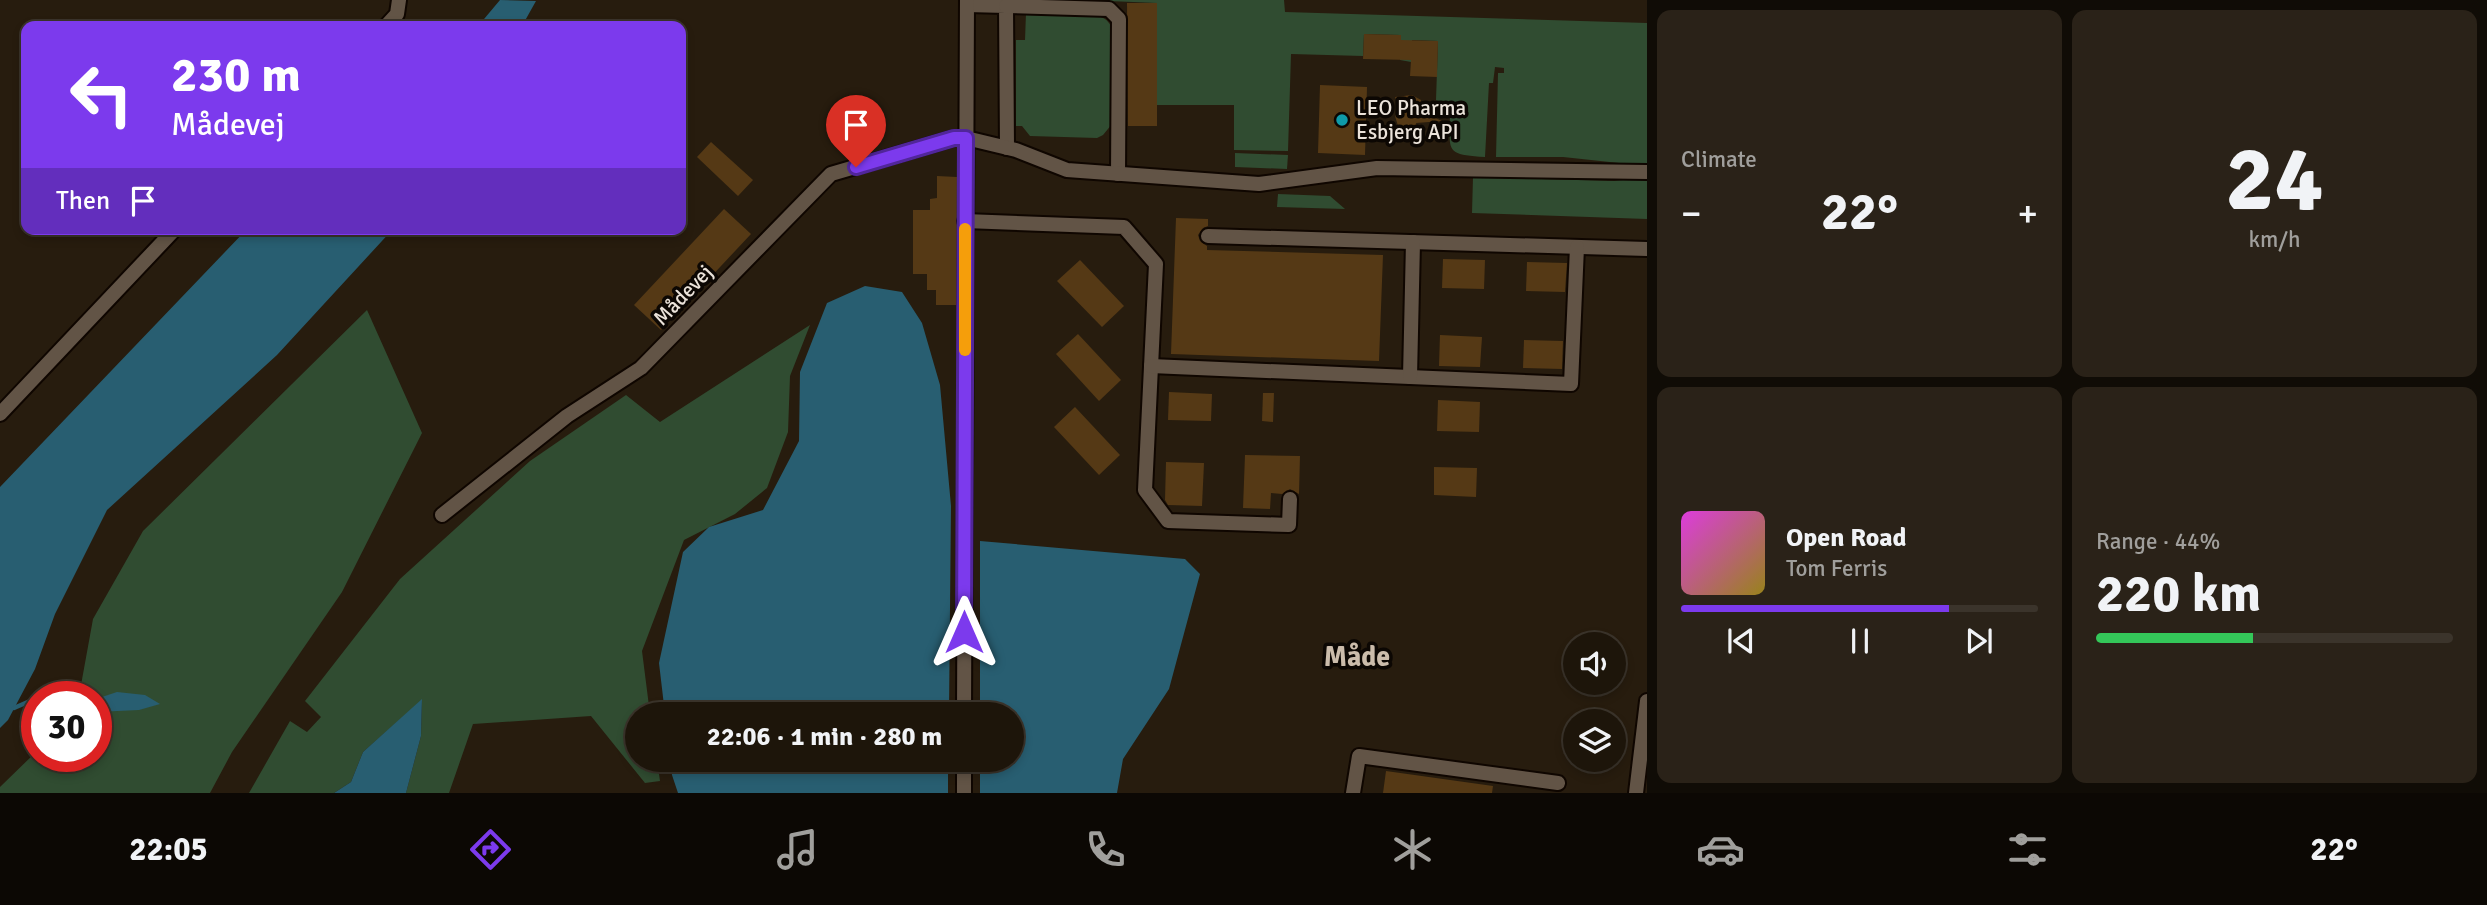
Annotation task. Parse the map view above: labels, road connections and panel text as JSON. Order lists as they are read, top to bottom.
{
  "streets": {
    "street": ["Mådevej"]
  },
  "districts": ["Måde"],
  "places": ["LEO Pharma Esbjerg API"],
  "page": {
    "tile": [
      "Climate",
      ["24", "km/h"],
      ["Range · 44%", "220 km"]
    ],
    "turn": ["230 m", "Mådevej"],
    "then": "Then",
    "heat": ["−", "22°", "+"],
    "song": ["Open Road", "Tom Ferris"],
    "limit": "30",
    "trip": "22:06 · 1 min · 280 m",
    "tabs": ["22:05", "22°"]
  }
}
